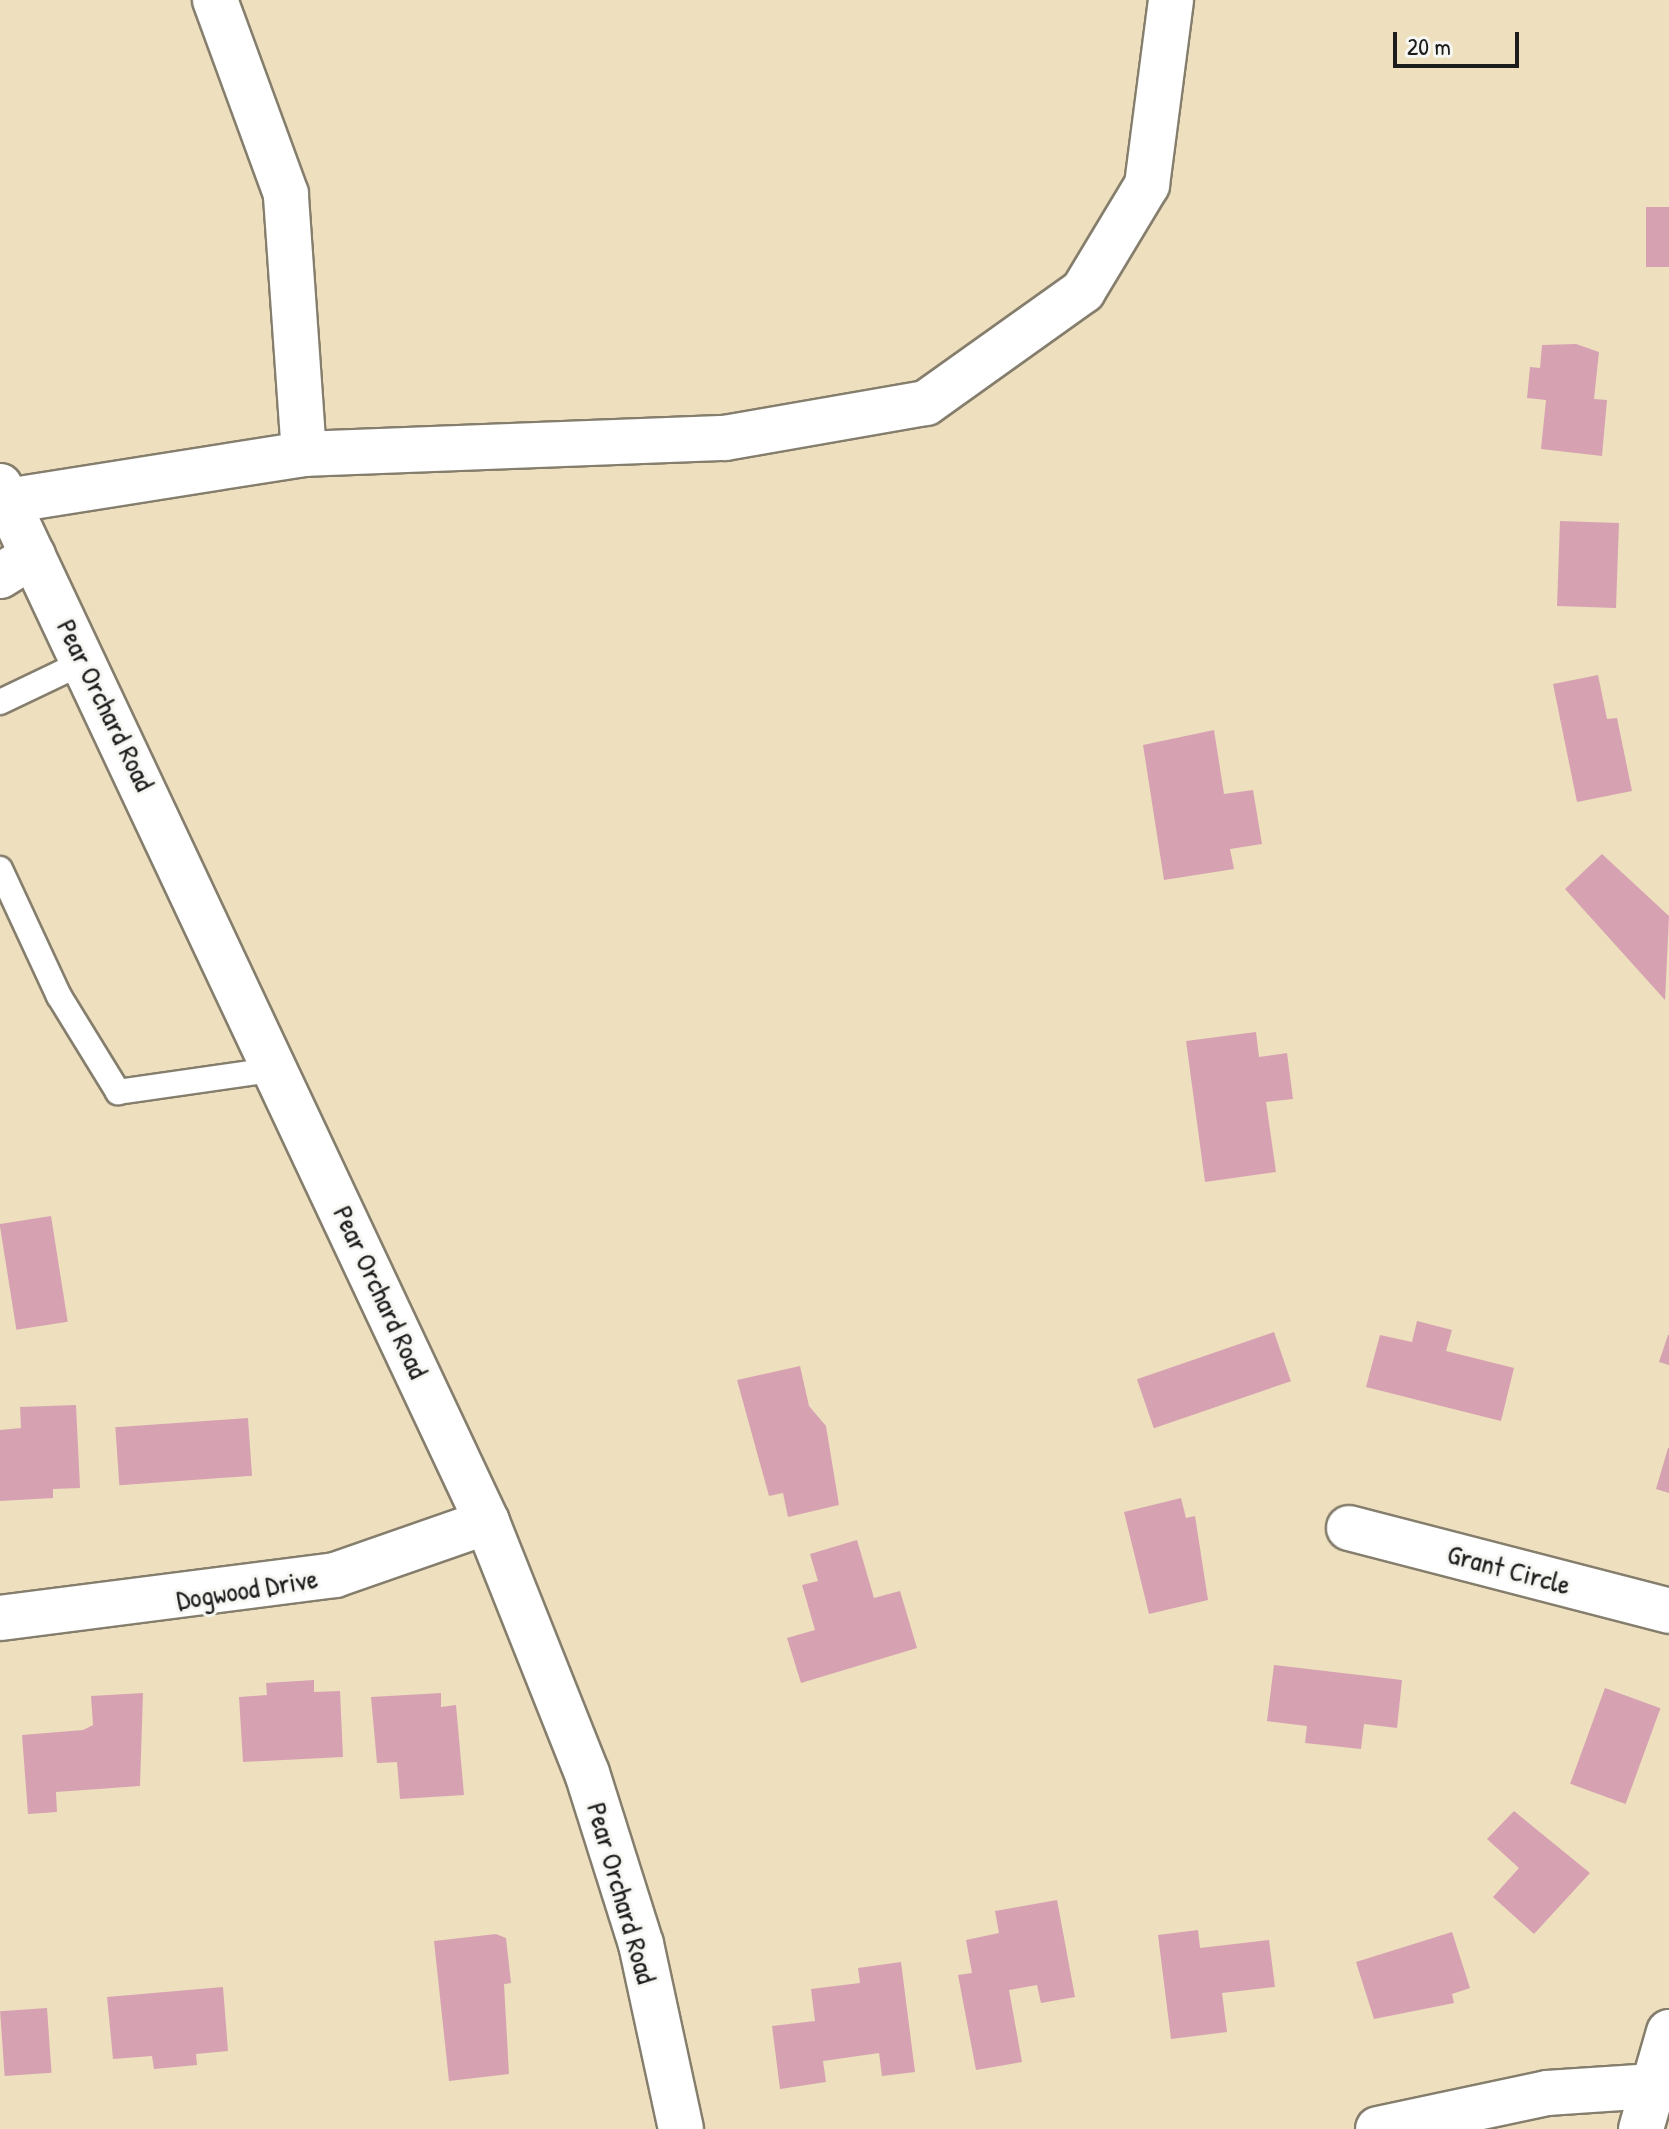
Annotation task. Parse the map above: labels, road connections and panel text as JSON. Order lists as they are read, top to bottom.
{
  "streets": {
    "street": ["Pear Orchard Road", "Grant Circle", "Dogwood Drive"]
  },
  "crossings": [
    ["Pear Orchard Road", "Dogwood Drive"]
  ],
  "scale_bar": "20 m"
}
